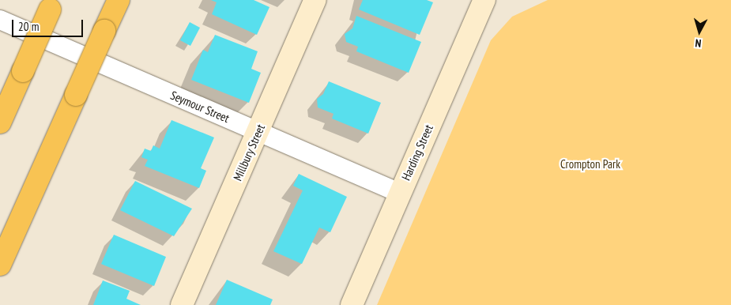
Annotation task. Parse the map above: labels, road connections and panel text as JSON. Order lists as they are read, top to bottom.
{
  "streets": {
    "main road": ["Millbury Street", "Harding Street"],
    "street": ["Seymour Street"]
  },
  "crossings": [
    ["Seymour Street", "Millbury Street"],
    ["Seymour Street", "Harding Street"]
  ],
  "parks": ["Crompton Park"],
  "scale_bar": "20 m",
  "north": "bottom"
}
